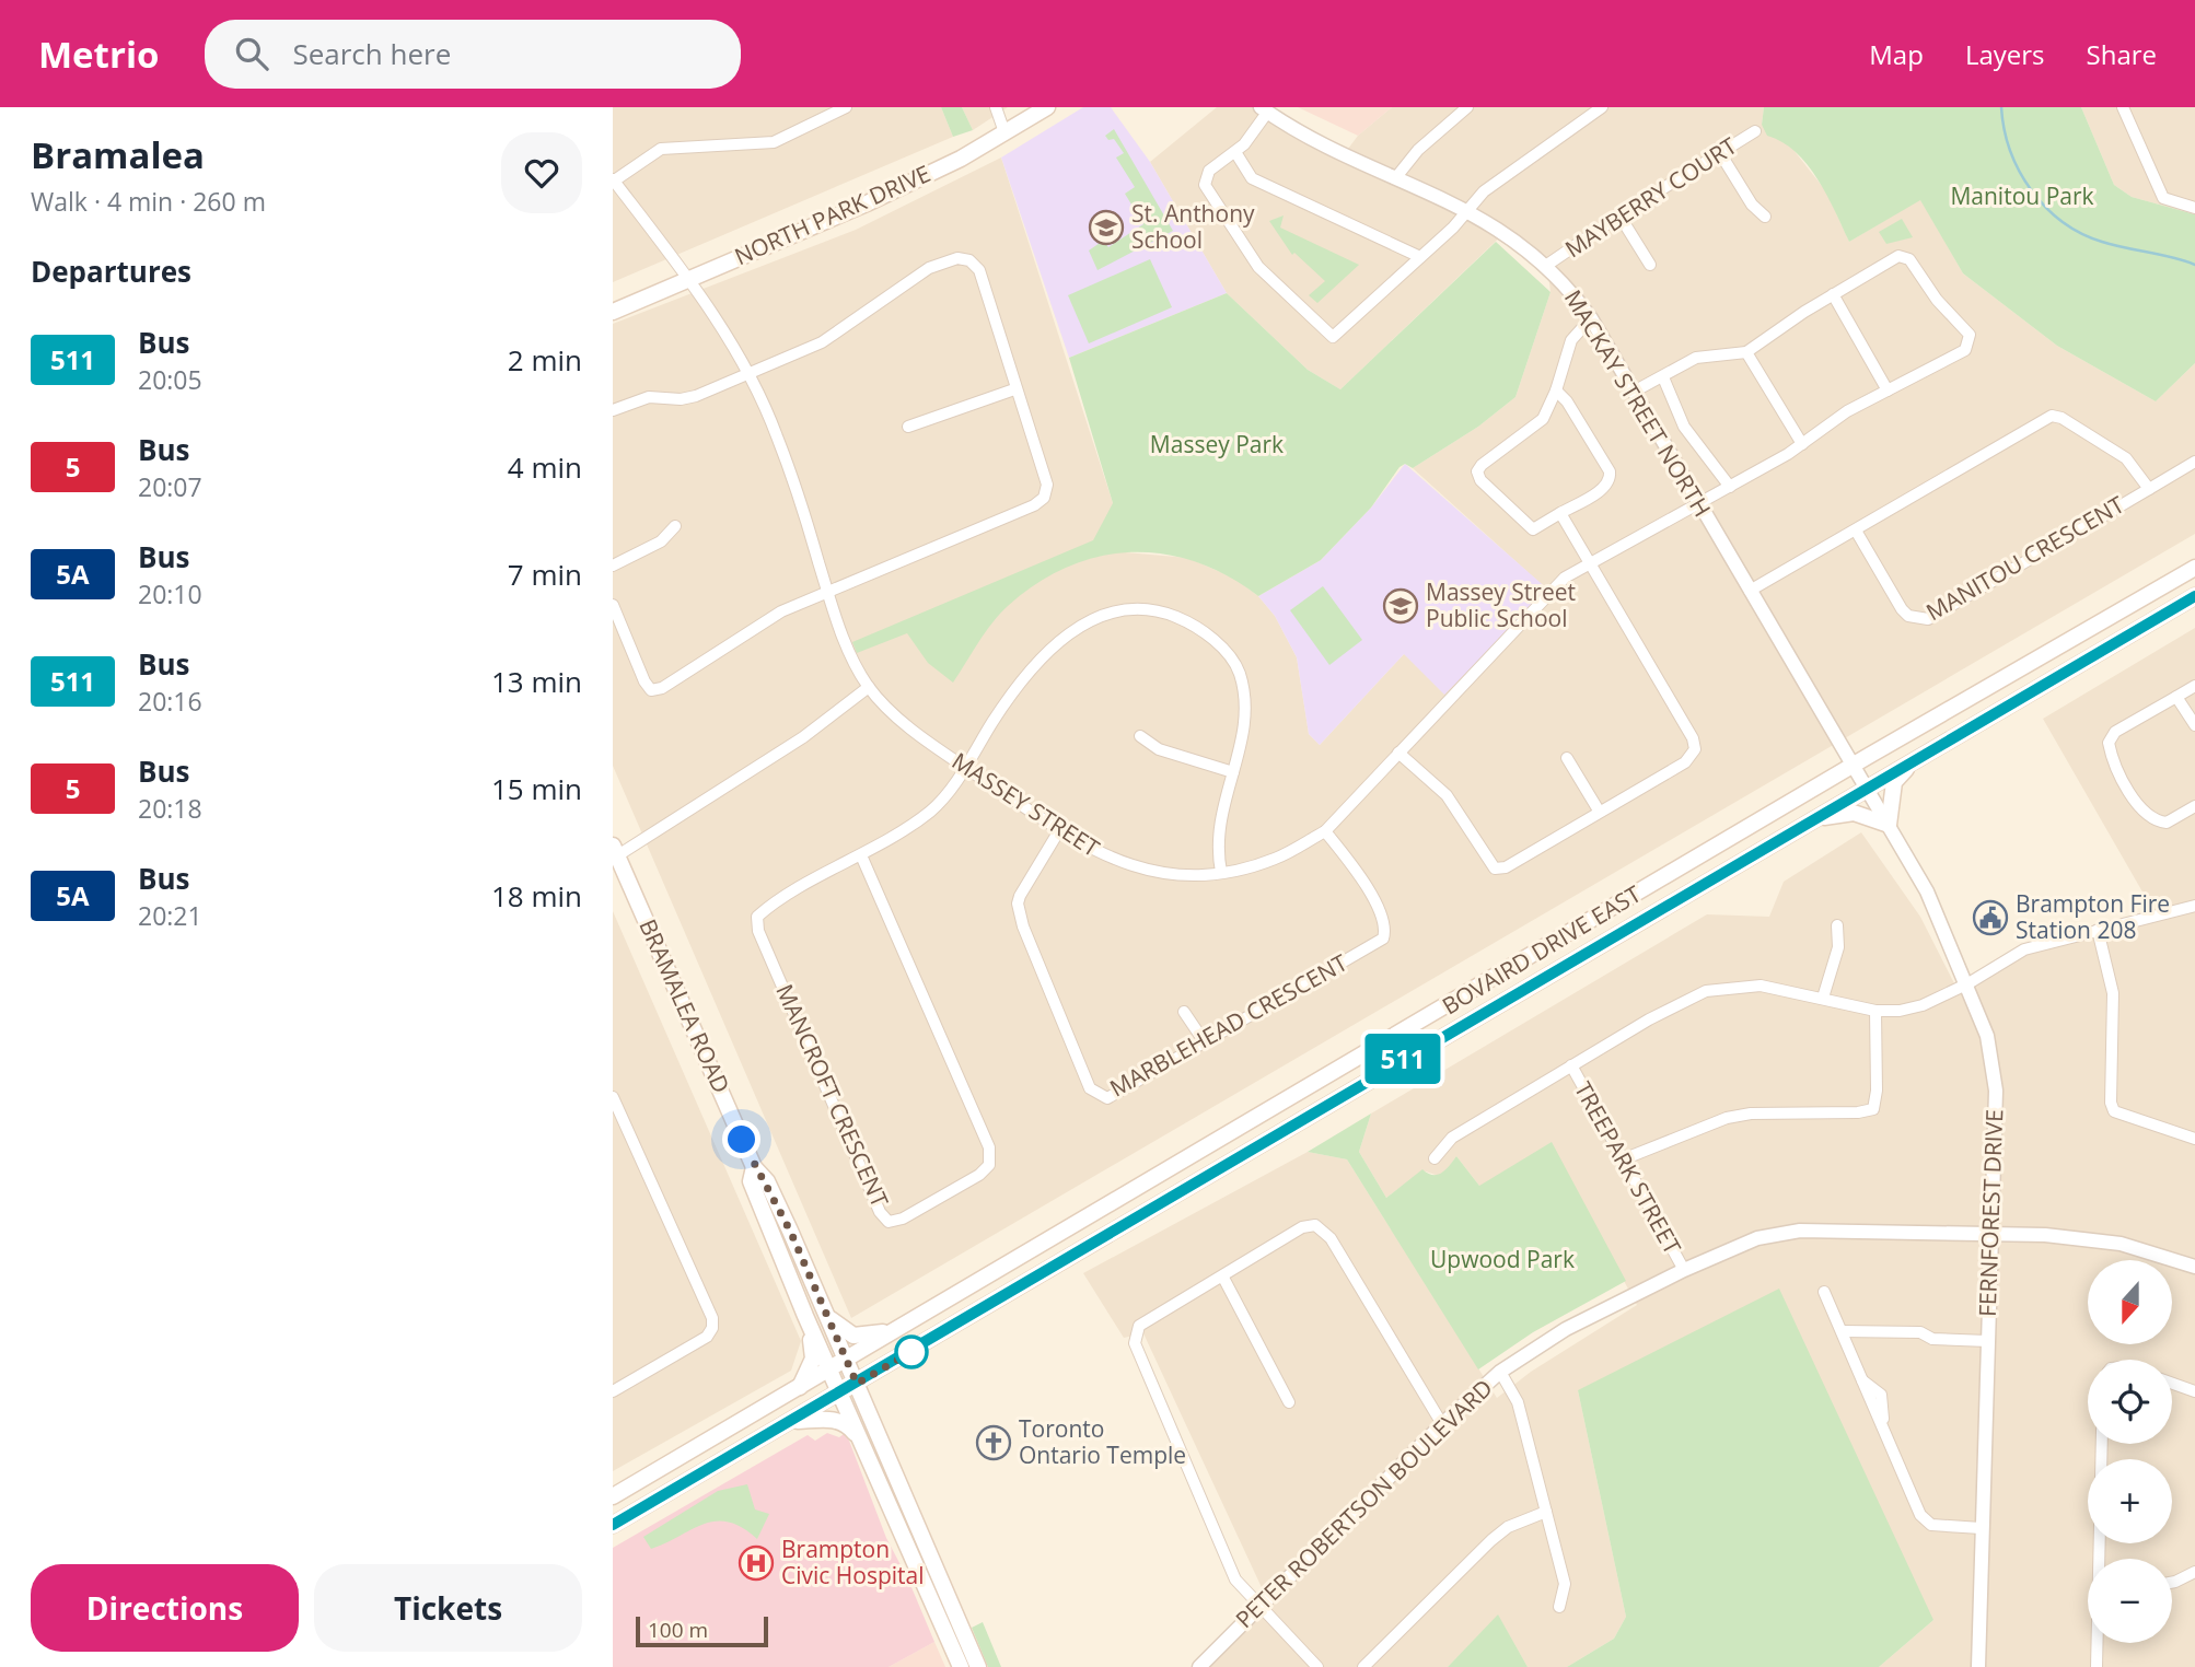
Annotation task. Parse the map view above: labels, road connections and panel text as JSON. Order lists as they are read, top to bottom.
{
  "streets": {
    "main road": ["NORTH PARK DRIVE", "BOVAIRD DRIVE EAST", "BRAMALEA ROAD"],
    "street": [
      "MAYBERRY COURT",
      "MACKAY STREET NORTH",
      "MANITOU CRESCENT",
      "MASSEY STREET",
      "MARBLEHEAD CRESCENT",
      "MANCROFT CRESCENT",
      "TREEPARK STREET",
      "FERNFOREST DRIVE",
      "PETER ROBERTSON BOULEVARD"
    ]
  },
  "crossings": [
    ["MAYBERRY COURT", "MACKAY STREET NORTH"],
    ["NORTH PARK DRIVE", "MASSEY STREET"],
    ["MACKAY STREET NORTH", "MANITOU CRESCENT"],
    ["MACKAY STREET NORTH", "MASSEY STREET"],
    ["MACKAY STREET NORTH", "BOVAIRD DRIVE EAST"],
    ["MACKAY STREET NORTH", "FERNFOREST DRIVE"],
    ["MASSEY STREET", "MARBLEHEAD CRESCENT"],
    ["MASSEY STREET", "MANCROFT CRESCENT"],
    ["BOVAIRD DRIVE EAST", "BRAMALEA ROAD"],
    ["BOVAIRD DRIVE EAST", "FERNFOREST DRIVE"],
    ["MARBLEHEAD CRESCENT", "MANCROFT CRESCENT"],
    ["TREEPARK STREET", "PETER ROBERTSON BOULEVARD"],
    ["FERNFOREST DRIVE", "PETER ROBERTSON BOULEVARD"]
  ],
  "parks": ["Manitou Park", "Massey Park", "Upwood Park"],
  "places": {
    "school or university": ["St. Anthony School", "Massey Street Public School"],
    "public building": ["Brampton Fire Station 208"],
    "church": ["Toronto Ontario Temple"],
    "hospital": ["Brampton Civic Hospital"]
  },
  "lines": ["bus line 511"],
  "scale_bar": "100 m",
  "north": "bottom",
  "page": {
    "header": "Metrio",
    "search": "Search here",
    "nav": ["Map", "Layers", "Share"],
    "heading": [
      ["Bramalea", "Walk · 4 min · 260 m"],
      "Departures"
    ],
    "on_map": "511",
    "list": [
      {
        "mark": "511",
        "name": "Bus",
        "note": "20:05",
        "value": "2 min"
      },
      {
        "mark": "5",
        "name": "Bus",
        "note": "20:07",
        "value": "4 min"
      },
      {
        "mark": "5A",
        "name": "Bus",
        "note": "20:10",
        "value": "7 min"
      },
      {
        "mark": "511",
        "name": "Bus",
        "note": "20:16",
        "value": "13 min"
      },
      {
        "mark": "5",
        "name": "Bus",
        "note": "20:18",
        "value": "15 min"
      },
      {
        "mark": "5A",
        "name": "Bus",
        "note": "20:21",
        "value": "18 min"
      }
    ],
    "map_buttons": ["+", "−"],
    "buttons": ["Directions", "Tickets"],
    "scale": "100 m"
  }
}
